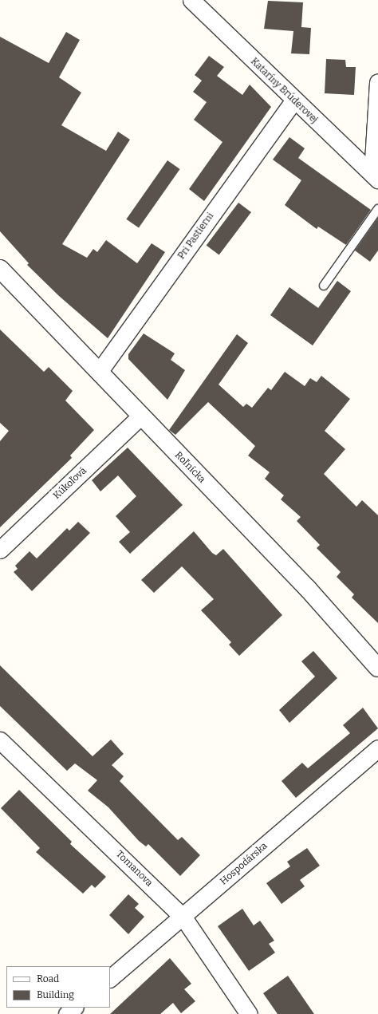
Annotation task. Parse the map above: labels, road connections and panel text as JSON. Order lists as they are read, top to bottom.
{
  "streets": {
    "street": [
      "Kataríny Brúderovej",
      "Pri Pastierni",
      "Roľnícka",
      "Kúkoľová",
      "Hospodárska",
      "Tomanova"
    ]
  },
  "crossings": [
    ["Kataríny Brúderovej", "Pri Pastierni"],
    ["Pri Pastierni", "Roľnícka"],
    ["Roľnícka", "Kúkoľová"],
    ["Hospodárska", "Tomanova"]
  ],
  "legend": ["Road", "Building"]
}
